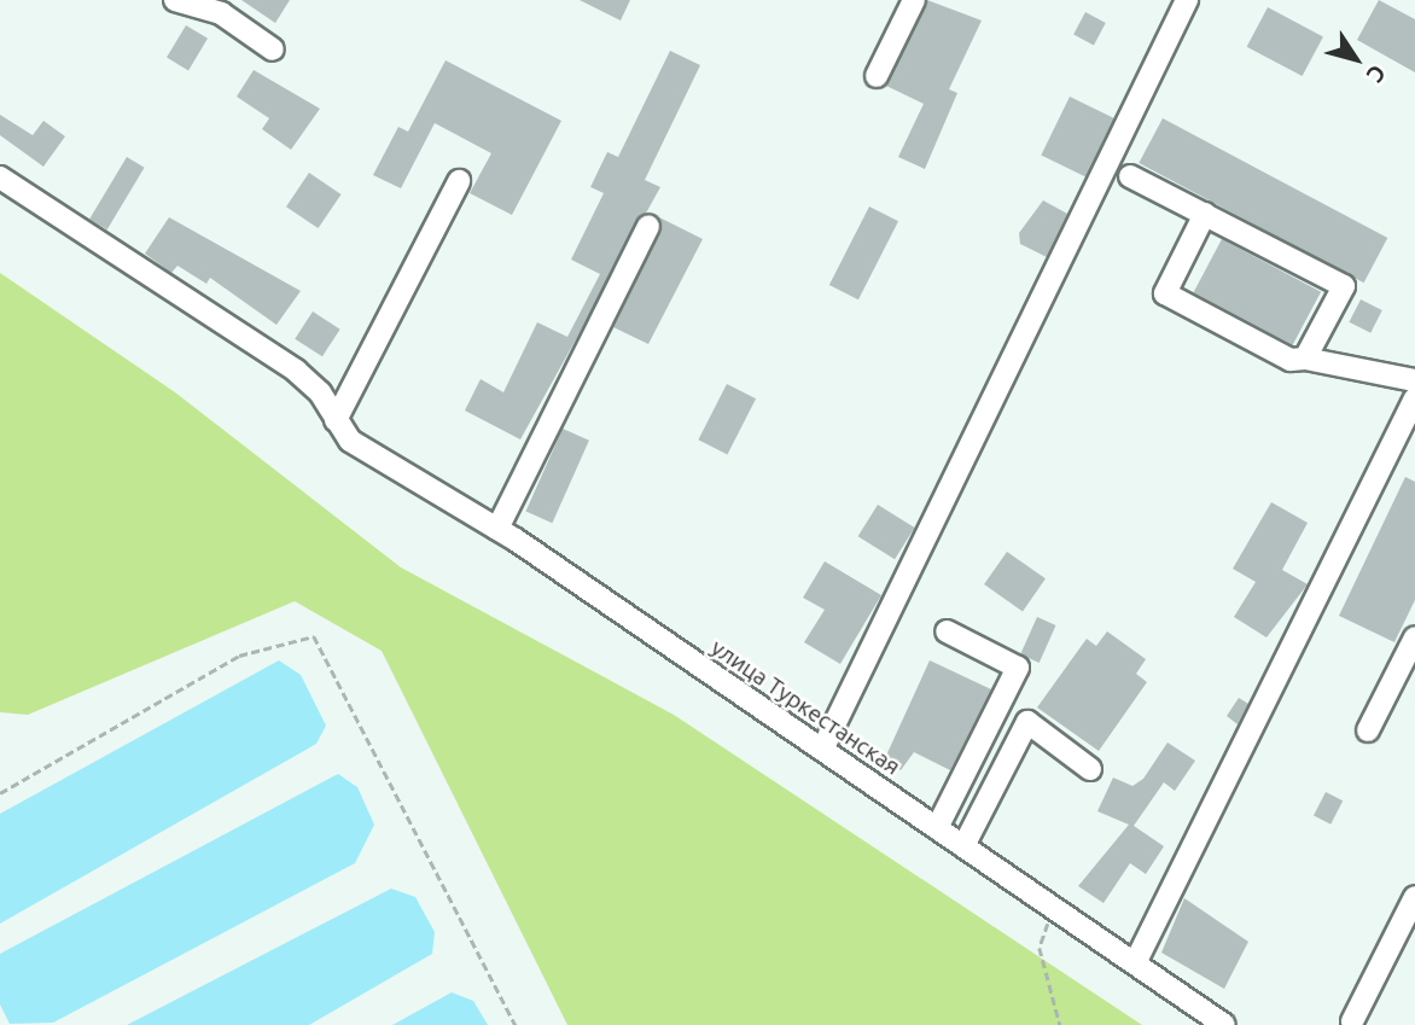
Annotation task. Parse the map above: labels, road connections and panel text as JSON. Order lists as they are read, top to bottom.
{
  "streets": {
    "street": ["улица Туркестанская"]
  },
  "north": "bottom right"
}
